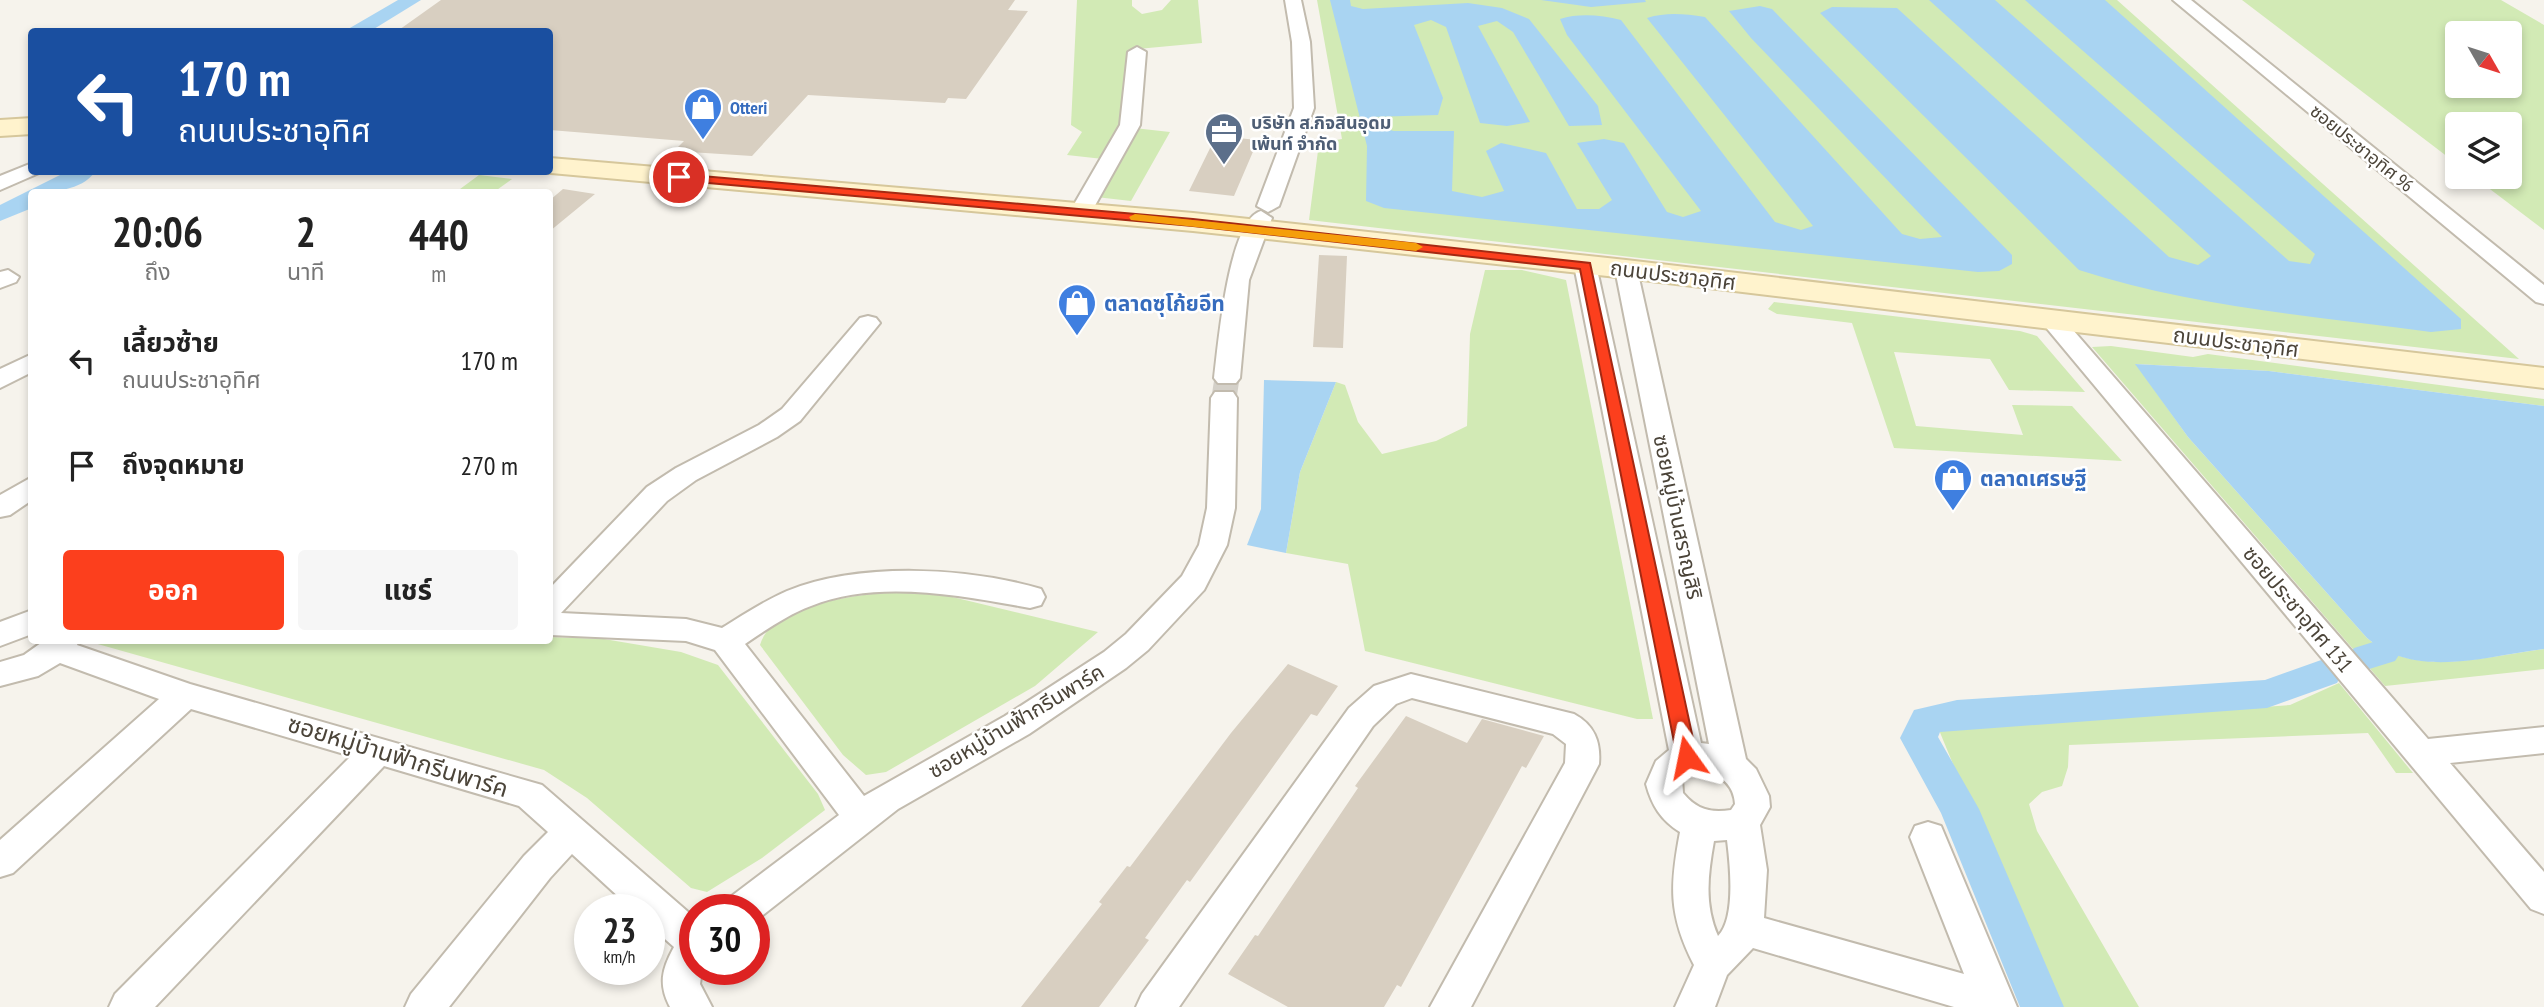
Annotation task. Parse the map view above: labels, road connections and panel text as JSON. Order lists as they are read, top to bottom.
{
  "streets": {
    "main road": ["ถนนประชาอุทิศ"],
    "street": [
      "ซอยประชาอุทิศ 96",
      "ซอยหมู่บ้านสราญสิริ",
      "ซอยประชาอุทิศ 131",
      "ซอยหมู่บ้านฟ้ากรีนพาร์ค"
    ]
  },
  "crossings": [
    ["ถนนประชาอุทิศ", "ซอยหมู่บ้านสราญสิริ"],
    ["ถนนประชาอุทิศ", "ซอยประชาอุทิศ 131"],
    ["ถนนประชาอุทิศ", "ซอยหมู่บ้านฟ้ากรีนพาร์ค"]
  ],
  "places": {
    "shop": ["Otteri", "ตลาดซุโก้ยอีท", "ตลาดเศรษฐี"],
    "office": ["บริษัท ส.กิจสินอุดม เพ้นท์ จำกัด"]
  },
  "north": "bottom right",
  "page": {
    "turn": ["170 m", "ถนนประชาอุทิศ"],
    "eta": [
      "20:06",
      "ถึง",
      "2",
      "นาที",
      "440",
      "m"
    ],
    "list": [
      {
        "name": "เลี้ยวซ้าย",
        "note": "ถนนประชาอุทิศ",
        "value": "170 m"
      },
      {
        "name": "ถึงจุดหมาย",
        "value": "270 m"
      }
    ],
    "buttons": ["ออก", "แชร์"],
    "speed": "23 km/h",
    "limit": "30"
  }
}
